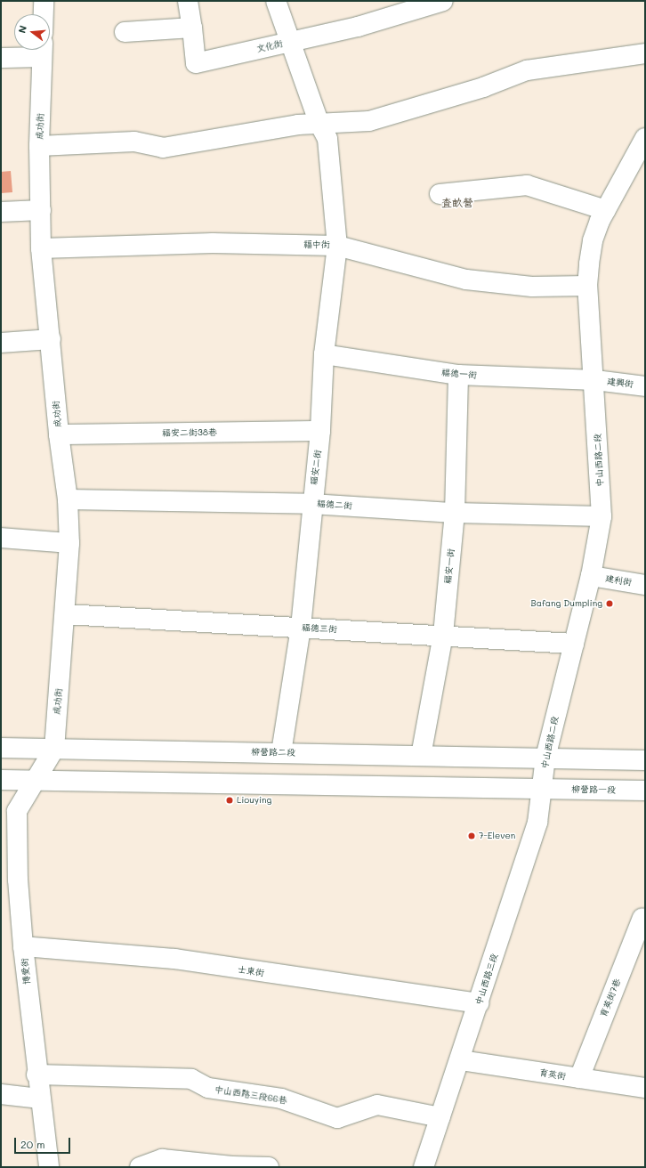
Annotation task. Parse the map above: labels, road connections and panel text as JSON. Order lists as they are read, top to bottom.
{
  "streets": {
    "street": [
      "文化街",
      "成功街",
      "福中街",
      "福德一街",
      "建興街",
      "福安二街38巷",
      "中山西路二段",
      "福安二街",
      "福德二街",
      "福安一街",
      "建利街",
      "福德三街",
      "柳營路二段",
      "柳營路一段",
      "博愛街",
      "士東街",
      "中山西路三段",
      "育英街7巷",
      "育英街",
      "中山西路三段66巷"
    ]
  },
  "crossings": [
    ["文化街", "福安二街"],
    ["成功街", "福中街"],
    ["成功街", "福安二街38巷"],
    ["成功街", "福德二街"],
    ["成功街", "福德三街"],
    ["成功街", "柳營路二段"],
    ["成功街", "博愛街"],
    ["福中街", "中山西路二段"],
    ["福中街", "福安二街"],
    ["福德一街", "建興街"],
    ["福德一街", "中山西路二段"],
    ["福德一街", "福安二街"],
    ["福德一街", "福安一街"],
    ["建興街", "中山西路二段"],
    ["福安二街38巷", "福安二街"],
    ["中山西路二段", "福德二街"],
    ["中山西路二段", "建利街"],
    ["中山西路二段", "福德三街"],
    ["中山西路二段", "柳營路二段"],
    ["中山西路二段", "柳營路一段"],
    ["中山西路二段", "中山西路三段"],
    ["福安二街", "福德二街"],
    ["福安二街", "福德三街"],
    ["福安二街", "柳營路二段"],
    ["福德二街", "福安一街"],
    ["福安一街", "福德三街"],
    ["福安一街", "柳營路二段"],
    ["柳營路一段", "中山西路三段"],
    ["博愛街", "士東街"],
    ["博愛街", "中山西路三段66巷"],
    ["士東街", "中山西路三段"],
    ["中山西路三段", "育英街"],
    ["中山西路三段", "中山西路三段66巷"],
    ["育英街7巷", "育英街"]
  ],
  "districts": ["查畝營"],
  "places": ["Bafang Dumpling", "Liouying", "7-Eleven"],
  "scale_bar": "20 m",
  "north": "left"
}
